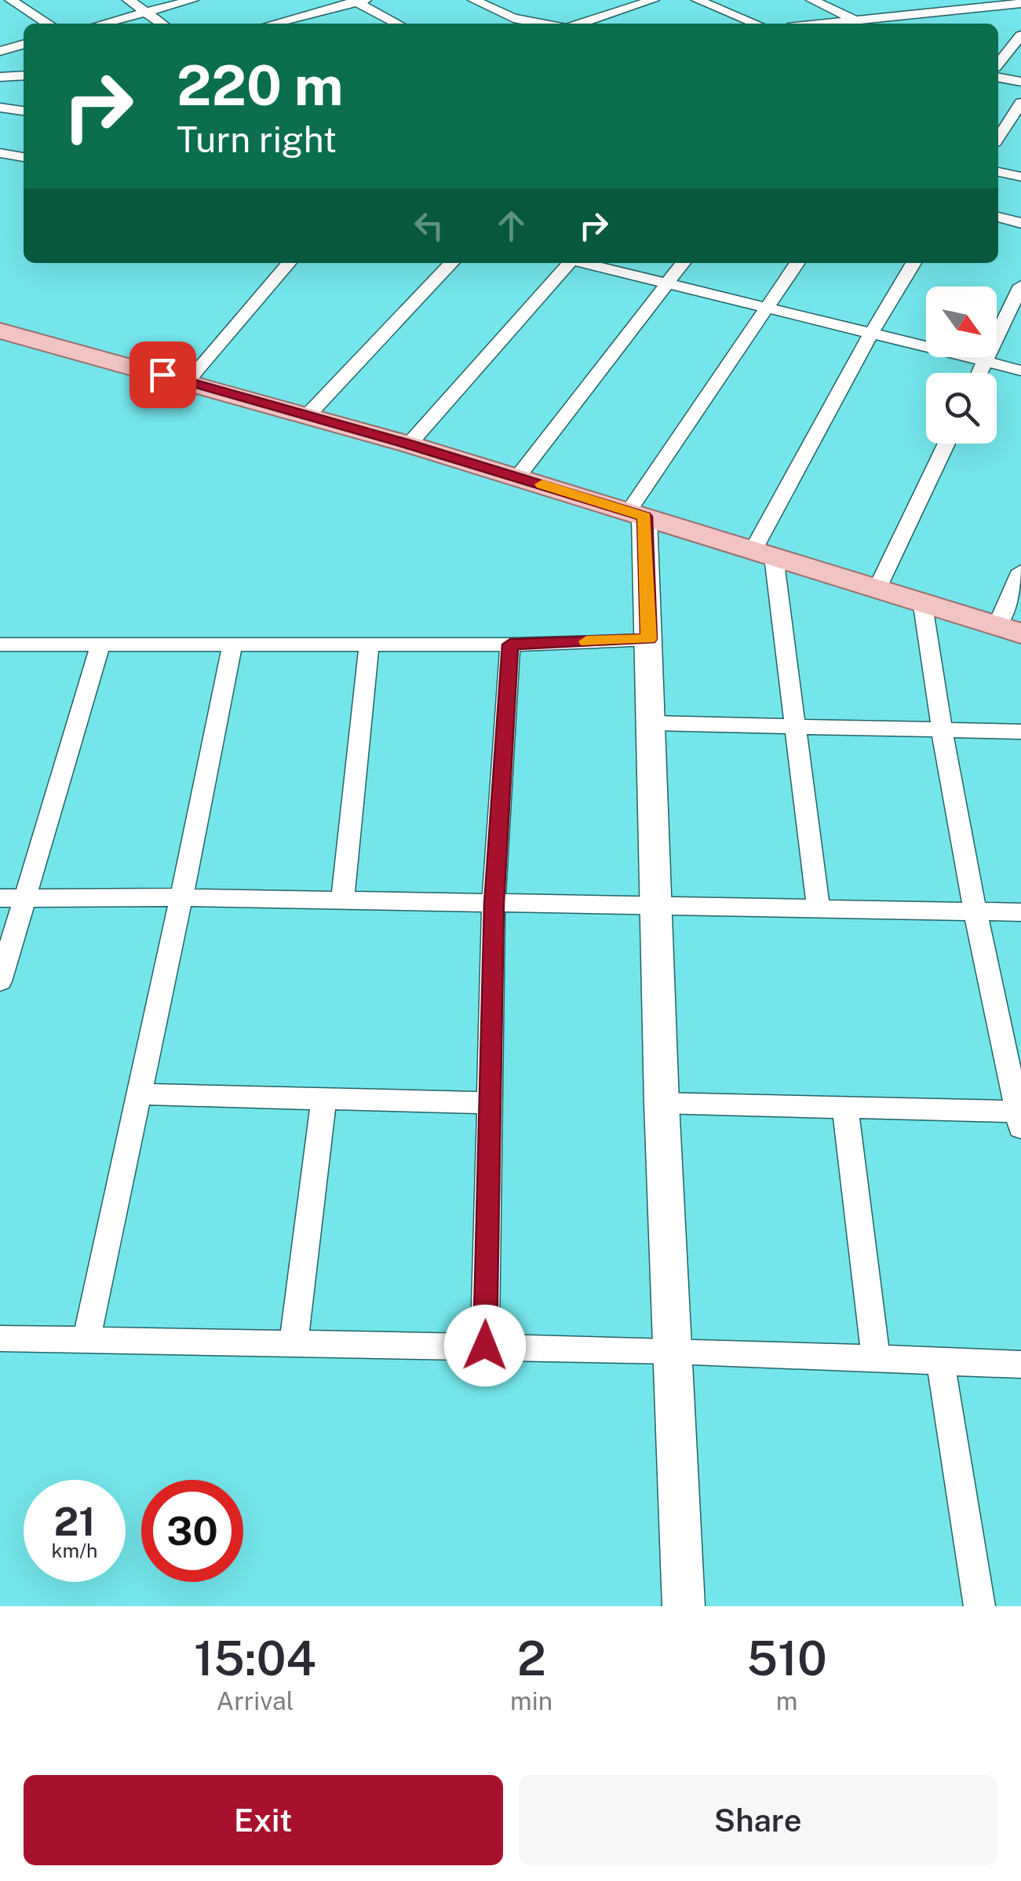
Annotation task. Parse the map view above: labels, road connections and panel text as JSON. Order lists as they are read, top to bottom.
{
  "north": "bottom right",
  "page": {
    "turn": ["220 m", "Turn right"],
    "speed": "21 km/h",
    "limit": "30",
    "eta": [
      "15:04",
      "Arrival",
      "2",
      "min",
      "510",
      "m"
    ],
    "buttons": ["Exit", "Share"]
  }
}
